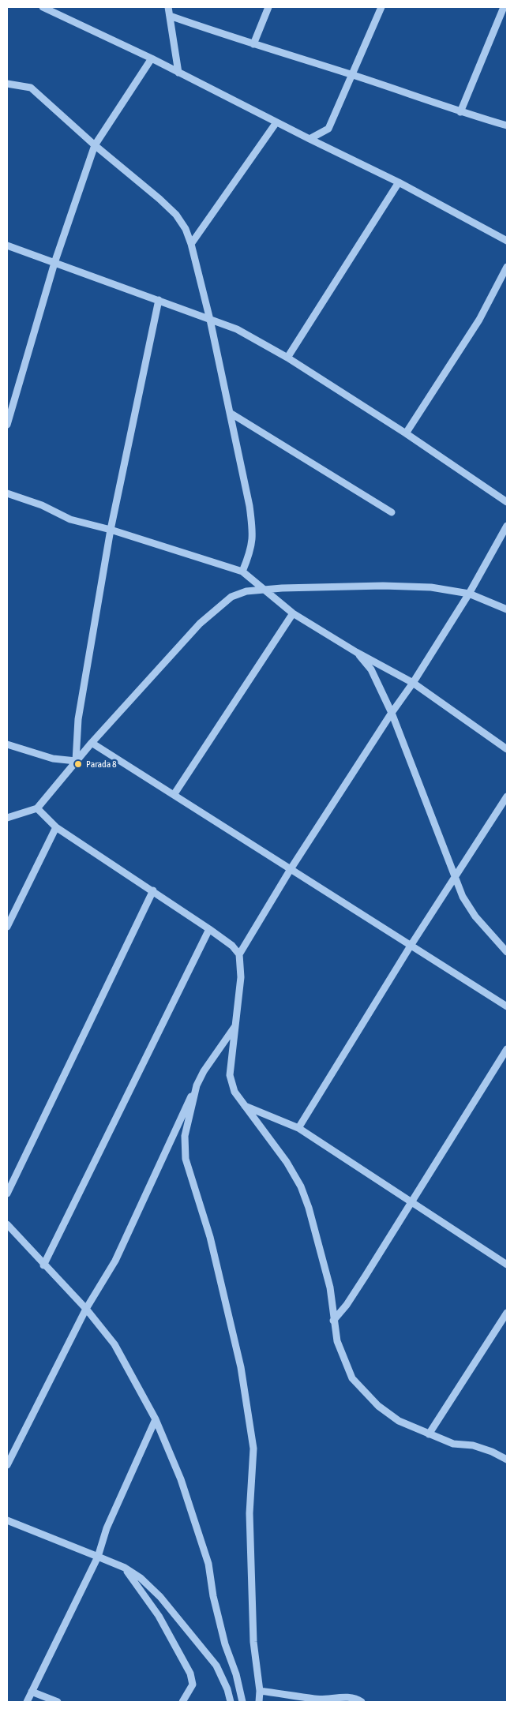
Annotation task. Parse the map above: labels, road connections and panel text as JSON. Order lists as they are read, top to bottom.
{
  "places": ["Parada 8"]
}
